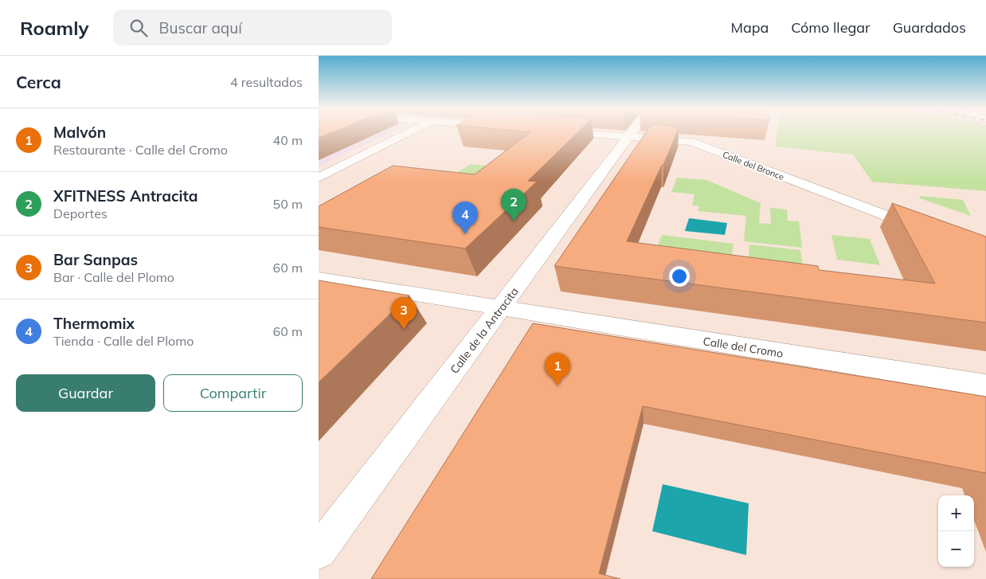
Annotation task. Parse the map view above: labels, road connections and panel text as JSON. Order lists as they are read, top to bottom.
{
  "streets": {
    "street": ["Calle del Bronce", "Calle de la Antracita", "Calle del Cromo"]
  },
  "crossings": [
    ["Calle del Bronce", "Calle de la Antracita"],
    ["Calle de la Antracita", "Calle del Cromo"]
  ],
  "page": {
    "header": "Roamly",
    "search": "Buscar aquí",
    "nav": ["Mapa", "Cómo llegar", "Guardados"],
    "heading": ["Cerca", "4 resultados"],
    "list": [
      {
        "mark": "1",
        "name": "Malvón",
        "note": "Restaurante · Calle del Cromo",
        "value": "40 m"
      },
      {
        "mark": "2",
        "name": "XFITNESS Antracita",
        "note": "Deportes",
        "value": "50 m"
      },
      {
        "mark": "3",
        "name": "Bar Sanpas",
        "note": "Bar · Calle del Plomo",
        "value": "60 m"
      },
      {
        "mark": "4",
        "name": "Thermomix",
        "note": "Tienda · Calle del Plomo",
        "value": "60 m"
      }
    ],
    "pins": [
      "2",
      "4",
      "3",
      "1"
    ],
    "buttons": ["Guardar", "Compartir"],
    "map_buttons": ["+", "−"]
  }
}
